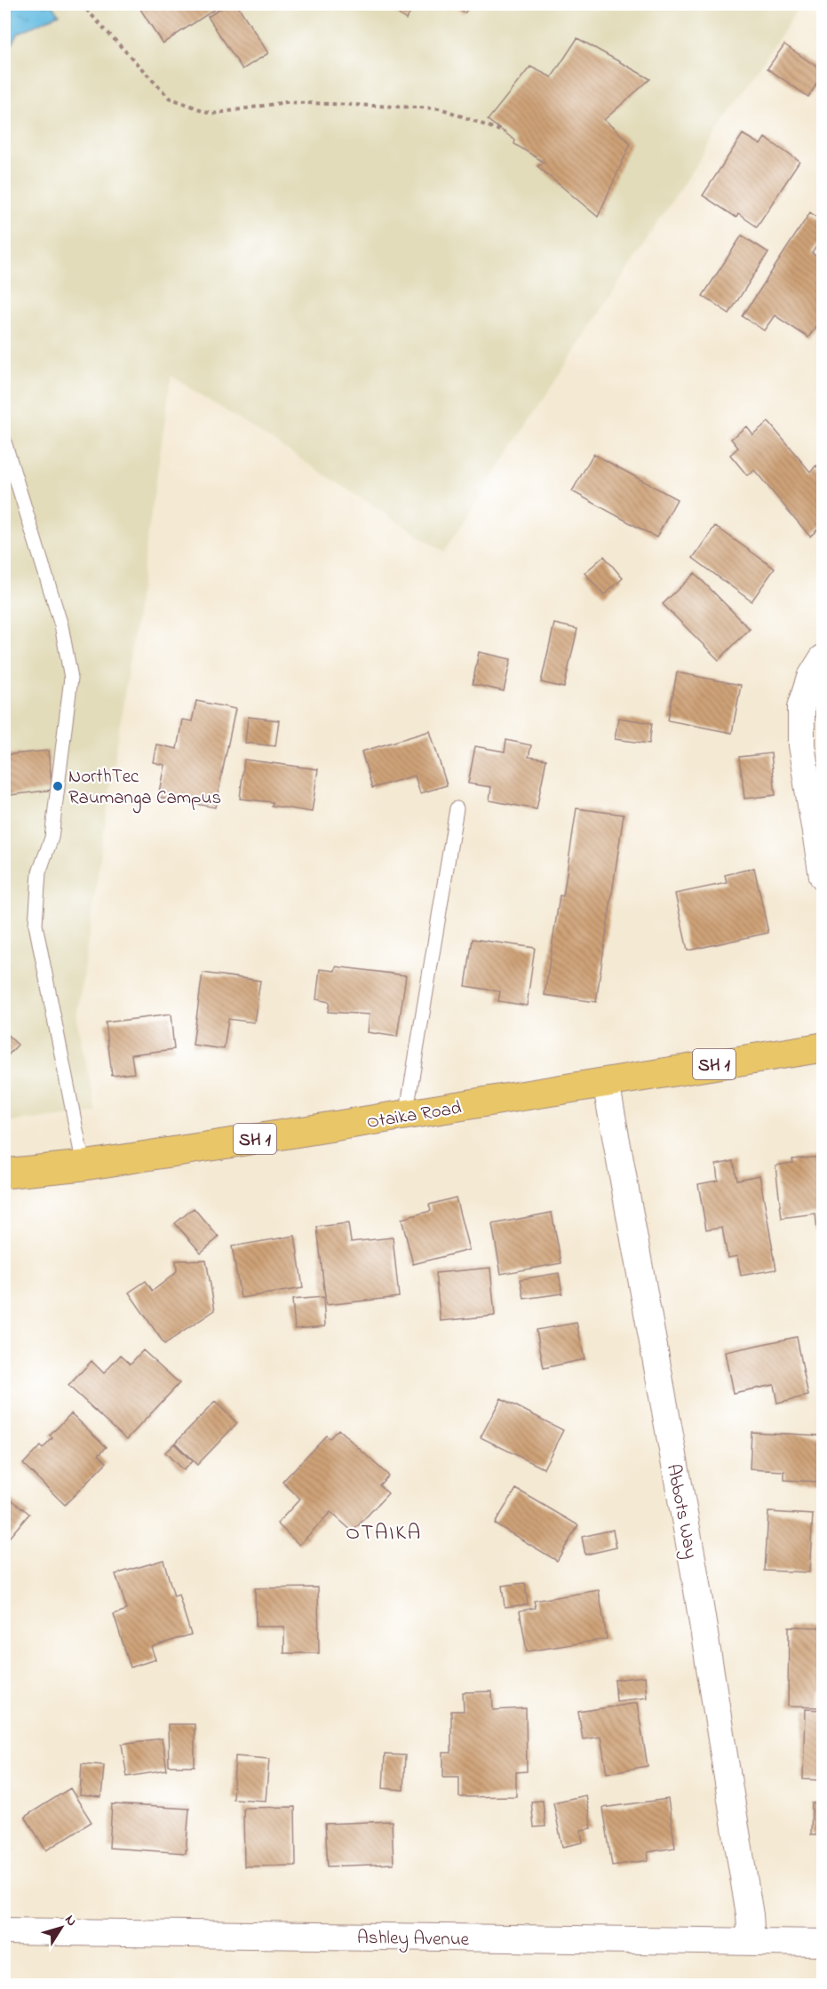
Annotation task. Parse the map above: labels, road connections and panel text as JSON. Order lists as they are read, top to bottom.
{
  "streets": {
    "highway": ["SH 1", "Otaika Road"],
    "street": ["Abbots Way", "Ashley Avenue"]
  },
  "crossings": [
    ["Otaika Road", "Abbots Way"],
    ["Abbots Way", "Ashley Avenue"]
  ],
  "districts": ["OTAIKA"],
  "places": ["NorthTec Raumanga Campus"],
  "north": "top right"
}
